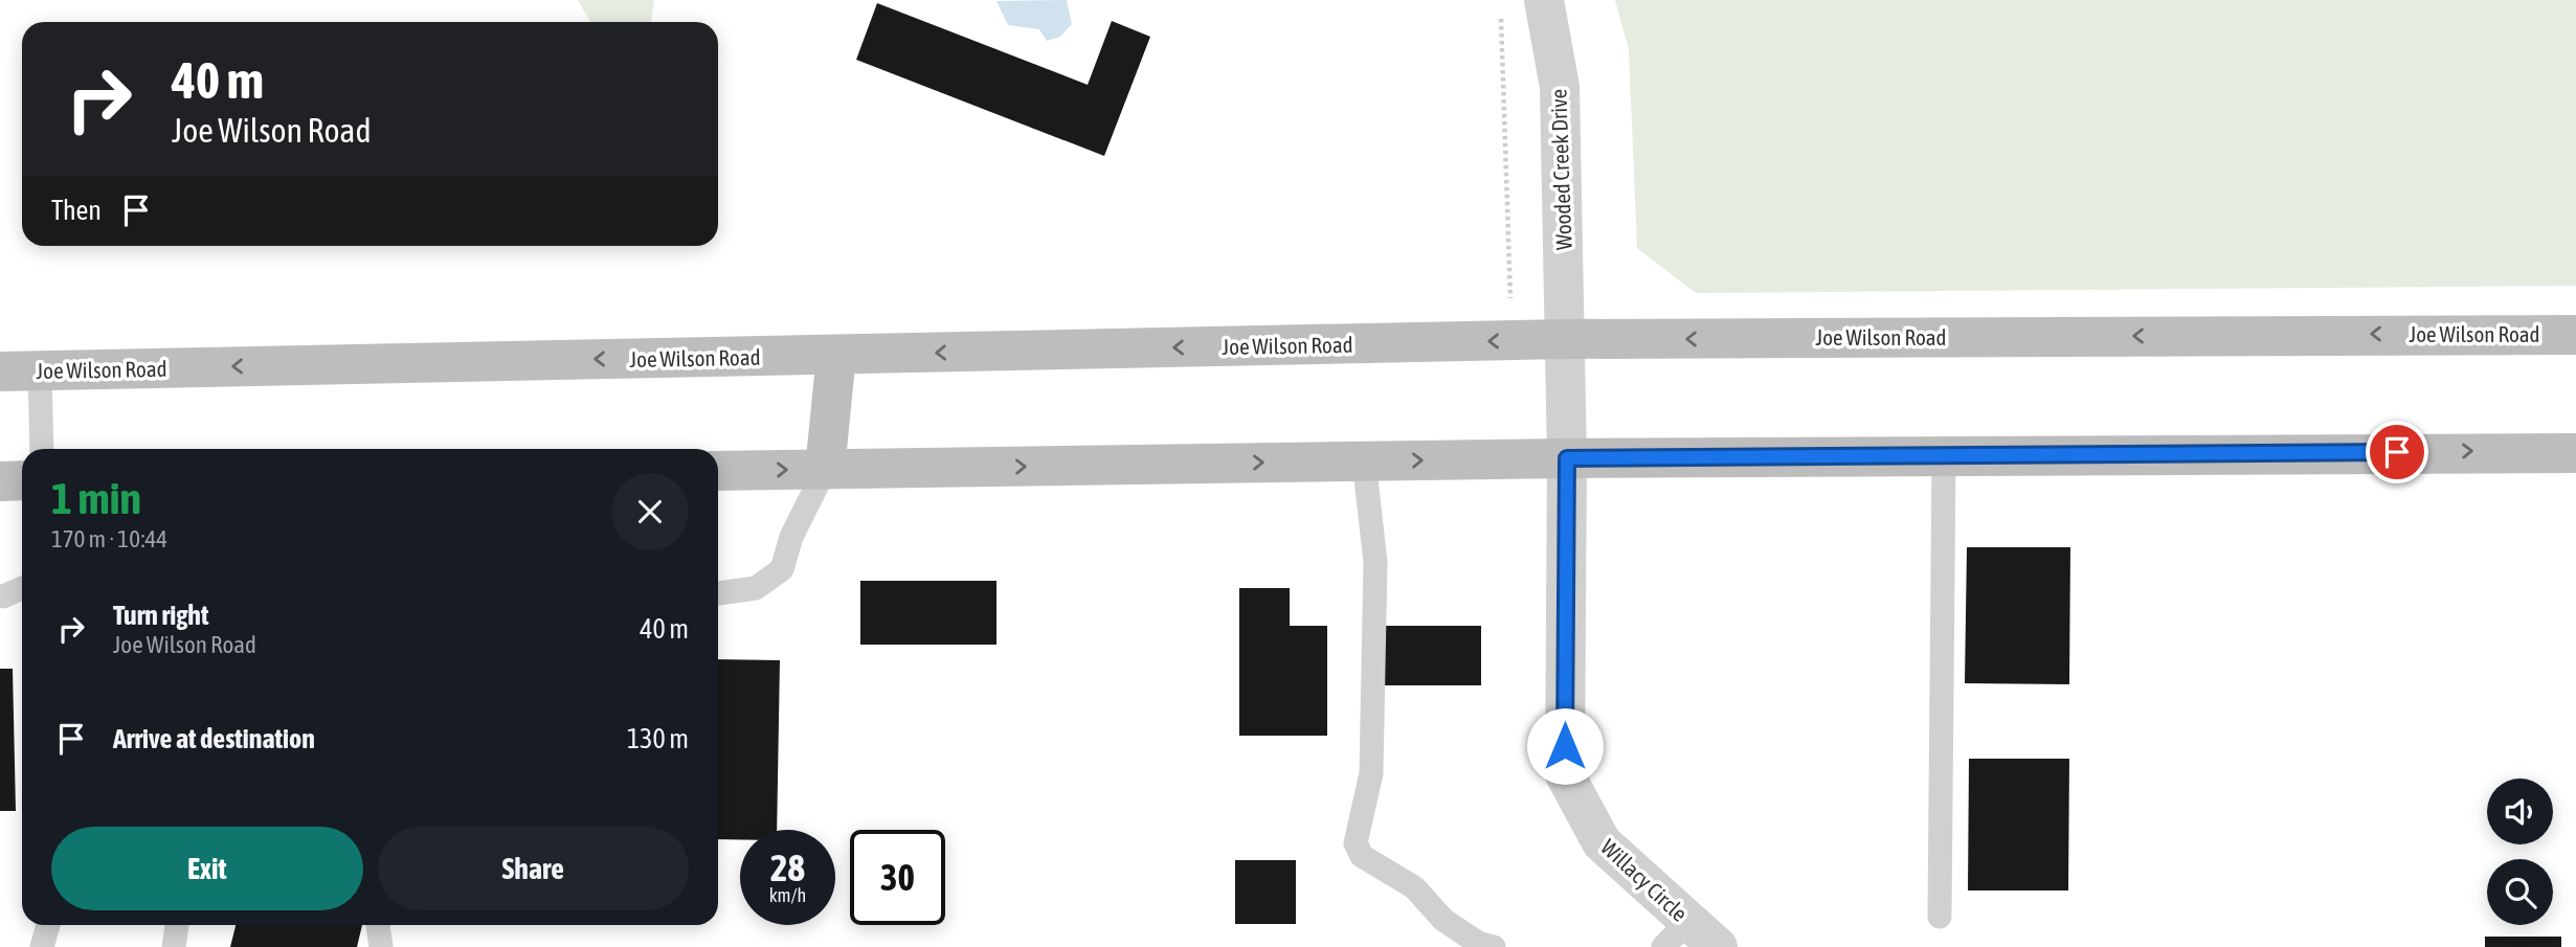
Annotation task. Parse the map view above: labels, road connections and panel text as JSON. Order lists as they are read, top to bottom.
{
  "streets": {
    "main road": ["Joe Wilson Road"],
    "street": ["Wooded Creek Drive", "Willacy Circle"]
  },
  "crossings": [
    ["Wooded Creek Drive", "Joe Wilson Road"],
    ["Wooded Creek Drive", "Willacy Circle"]
  ],
  "page": {
    "turn": ["40 m", "Joe Wilson Road"],
    "then": "Then",
    "heading": ["1 min", "170 m · 10:44"],
    "list": [
      {
        "name": "Turn right",
        "note": "Joe Wilson Road",
        "value": "40 m"
      },
      {
        "name": "Arrive at destination",
        "value": "130 m"
      }
    ],
    "buttons": ["Exit", "Share"],
    "speed": "28 km/h",
    "limit": "30"
  }
}
